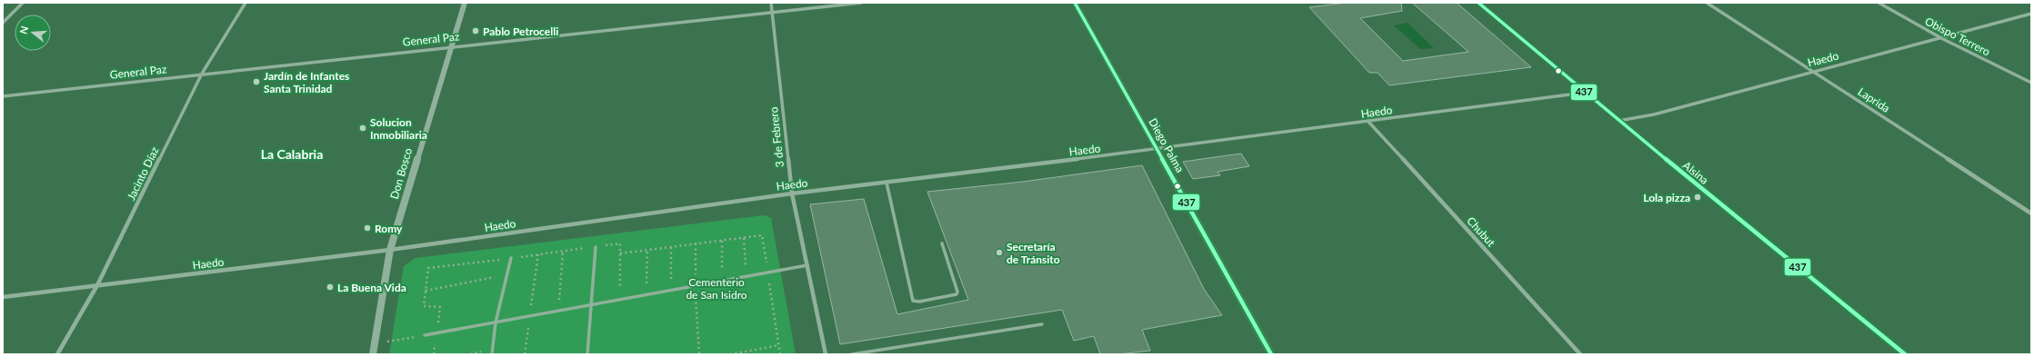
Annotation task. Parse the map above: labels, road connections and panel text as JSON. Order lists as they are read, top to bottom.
{
  "streets": {
    "street": [
      "Obispo Terrero",
      "General Paz",
      "Haedo",
      "Laprida",
      "3 de Febrero",
      "Diego Palma",
      "Alsina",
      "Jacinto Díaz",
      "Don Bosco",
      "Chubut"
    ]
  },
  "crossings": [
    ["Obispo Terrero", "Haedo"],
    ["General Paz", "3 de Febrero"],
    ["General Paz", "Jacinto Díaz"],
    ["General Paz", "Don Bosco"],
    ["Haedo", "Laprida"],
    ["Haedo", "3 de Febrero"],
    ["Haedo", "Diego Palma"],
    ["Haedo", "Alsina"],
    ["Haedo", "Jacinto Díaz"],
    ["Haedo", "Don Bosco"],
    ["Haedo", "Chubut"]
  ],
  "districts": ["La Calabria"],
  "parks": ["Cementerio de San Isidro"],
  "places": [
    "Pablo Petrocelli",
    "Jardín de Infantes Santa Trinidad",
    "Solucion Inmobiliaria",
    "Lola pizza",
    "Romy",
    "Secretaría de Tránsito",
    "La Buena Vida"
  ],
  "lines": ["transit line 437"],
  "north": "left"
}
